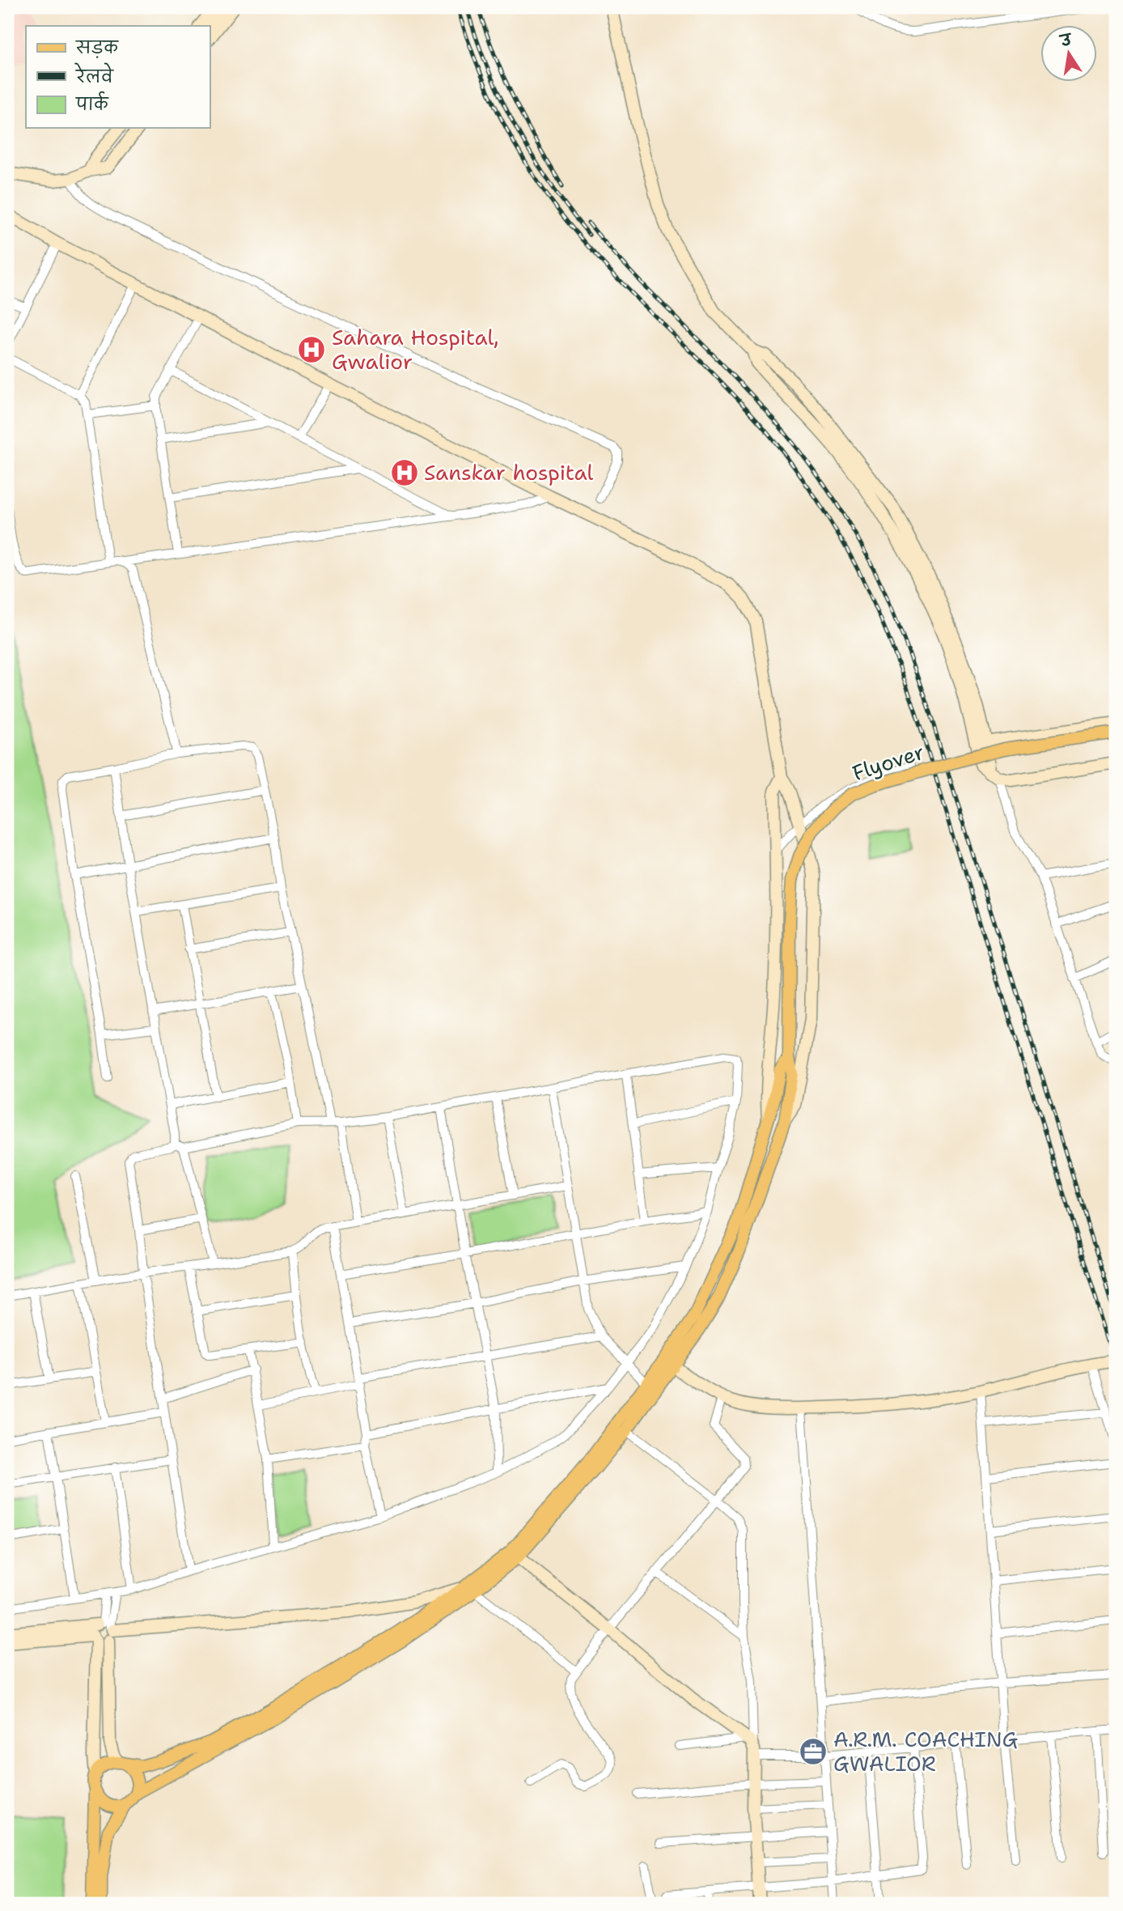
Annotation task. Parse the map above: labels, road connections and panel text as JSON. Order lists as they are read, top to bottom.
{
  "streets": {
    "main road": ["Flyover"]
  },
  "places": {
    "hospital": ["Sahara Hospital, Gwalior", "Sanskar hospital"],
    "office": ["A.R.M. COACHING GWALIOR"]
  },
  "legend": ["सड़क", "रेलवे", "पार्क"],
  "north": "top"
}
